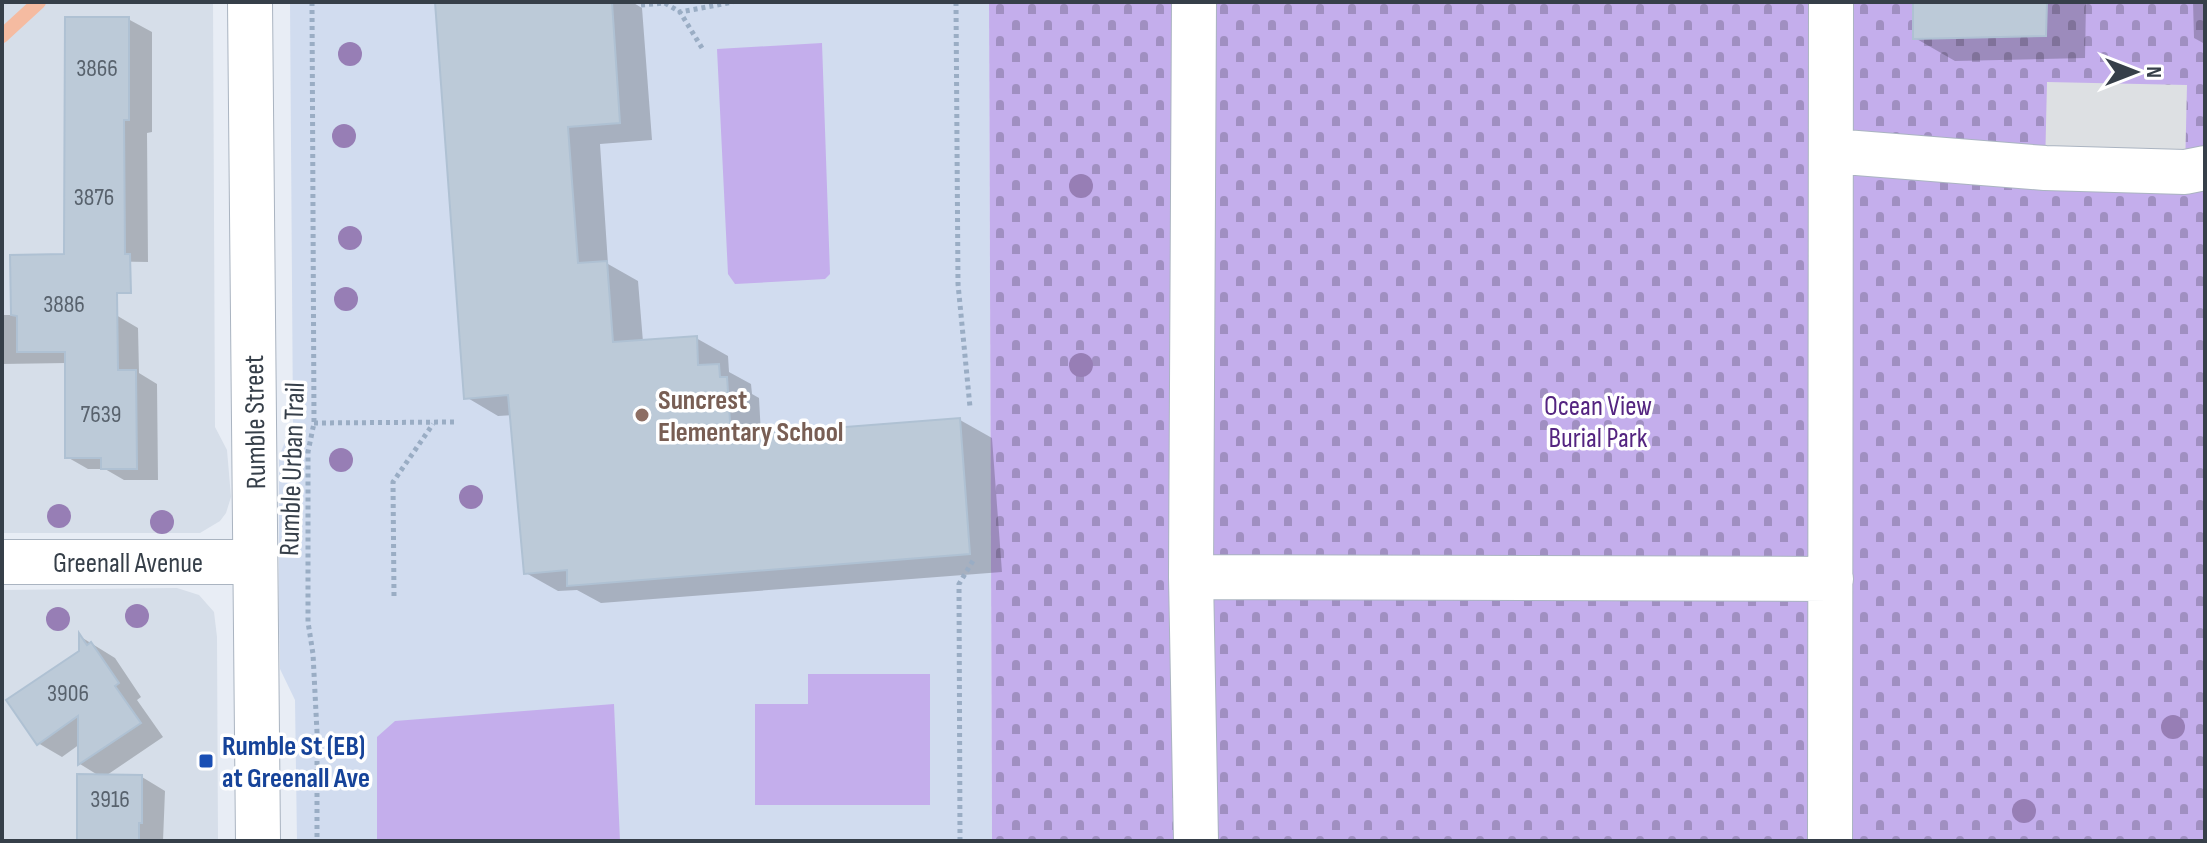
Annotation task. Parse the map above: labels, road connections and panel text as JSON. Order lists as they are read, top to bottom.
{
  "streets": {
    "street": ["Rumble Street", "Greenall Avenue"],
    "path": ["Rumble Urban Trail"]
  },
  "crossings": [
    ["Rumble Street", "Greenall Avenue"]
  ],
  "parks": ["Ocean View Burial Park"],
  "places": {
    "other": ["Suncrest Elementary School"],
    "transit": ["Rumble St (EB) at Greenall Ave"]
  },
  "house_numbers": [
    "3866",
    "3876",
    "3886",
    "7639",
    "3906",
    "3916"
  ],
  "north": "right"
}
